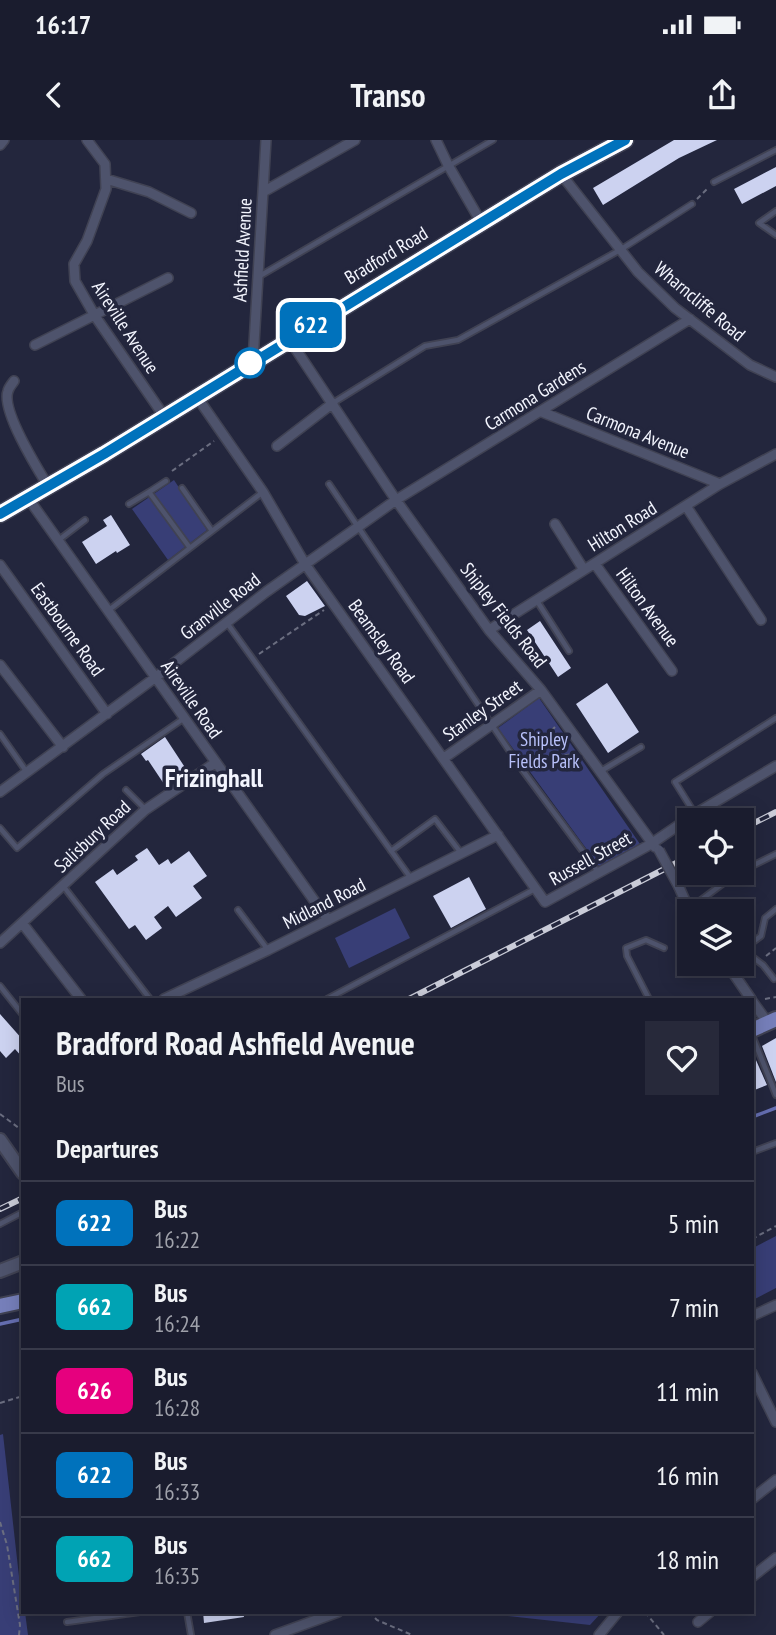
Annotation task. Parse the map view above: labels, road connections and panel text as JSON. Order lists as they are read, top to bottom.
{
  "streets": {
    "highway": ["Bradford Road"],
    "street": [
      "Ashfield Avenue",
      "Wharncliffe Road",
      "Aireville Avenue",
      "Carmona Gardens",
      "Carmona Avenue",
      "Hilton Road",
      "Granville Road",
      "Hilton Avenue",
      "Shipley Fields Road",
      "Eastbourne Road",
      "Beamsley Road",
      "Aireville Road",
      "Stanley Street",
      "Salisbury Road",
      "Russell Street",
      "Midland Road"
    ]
  },
  "crossings": [
    ["Ashfield Avenue", "Bradford Road"],
    ["Bradford Road", "Wharncliffe Road"],
    ["Bradford Road", "Aireville Avenue"],
    ["Bradford Road", "Shipley Fields Road"],
    ["Bradford Road", "Beamsley Road"],
    ["Bradford Road", "Aireville Road"],
    ["Wharncliffe Road", "Carmona Gardens"],
    ["Carmona Gardens", "Carmona Avenue"],
    ["Carmona Gardens", "Granville Road"],
    ["Carmona Gardens", "Shipley Fields Road"],
    ["Carmona Avenue", "Hilton Road"],
    ["Hilton Road", "Hilton Avenue"],
    ["Hilton Road", "Shipley Fields Road"],
    ["Granville Road", "Shipley Fields Road"],
    ["Granville Road", "Eastbourne Road"],
    ["Granville Road", "Beamsley Road"],
    ["Granville Road", "Aireville Road"],
    ["Shipley Fields Road", "Stanley Street"],
    ["Shipley Fields Road", "Russell Street"],
    ["Beamsley Road", "Stanley Street"],
    ["Beamsley Road", "Russell Street"],
    ["Beamsley Road", "Midland Road"],
    ["Aireville Road", "Salisbury Road"],
    ["Aireville Road", "Midland Road"]
  ],
  "districts": ["Frizinghall"],
  "parks": ["Shipley Fields Park"],
  "lines": ["bus line 622"],
  "page": {
    "status": "16:17",
    "header": "Transo",
    "on_map": "622",
    "heading": [
      ["Bradford Road Ashfield Avenue", "Bus"],
      "Departures"
    ],
    "list": [
      {
        "mark": "622",
        "name": "Bus",
        "note": "16:22",
        "value": "5 min"
      },
      {
        "mark": "662",
        "name": "Bus",
        "note": "16:24",
        "value": "7 min"
      },
      {
        "mark": "626",
        "name": "Bus",
        "note": "16:28",
        "value": "11 min"
      },
      {
        "mark": "622",
        "name": "Bus",
        "note": "16:33",
        "value": "16 min"
      },
      {
        "mark": "662",
        "name": "Bus",
        "note": "16:35",
        "value": "18 min"
      }
    ]
  }
}
